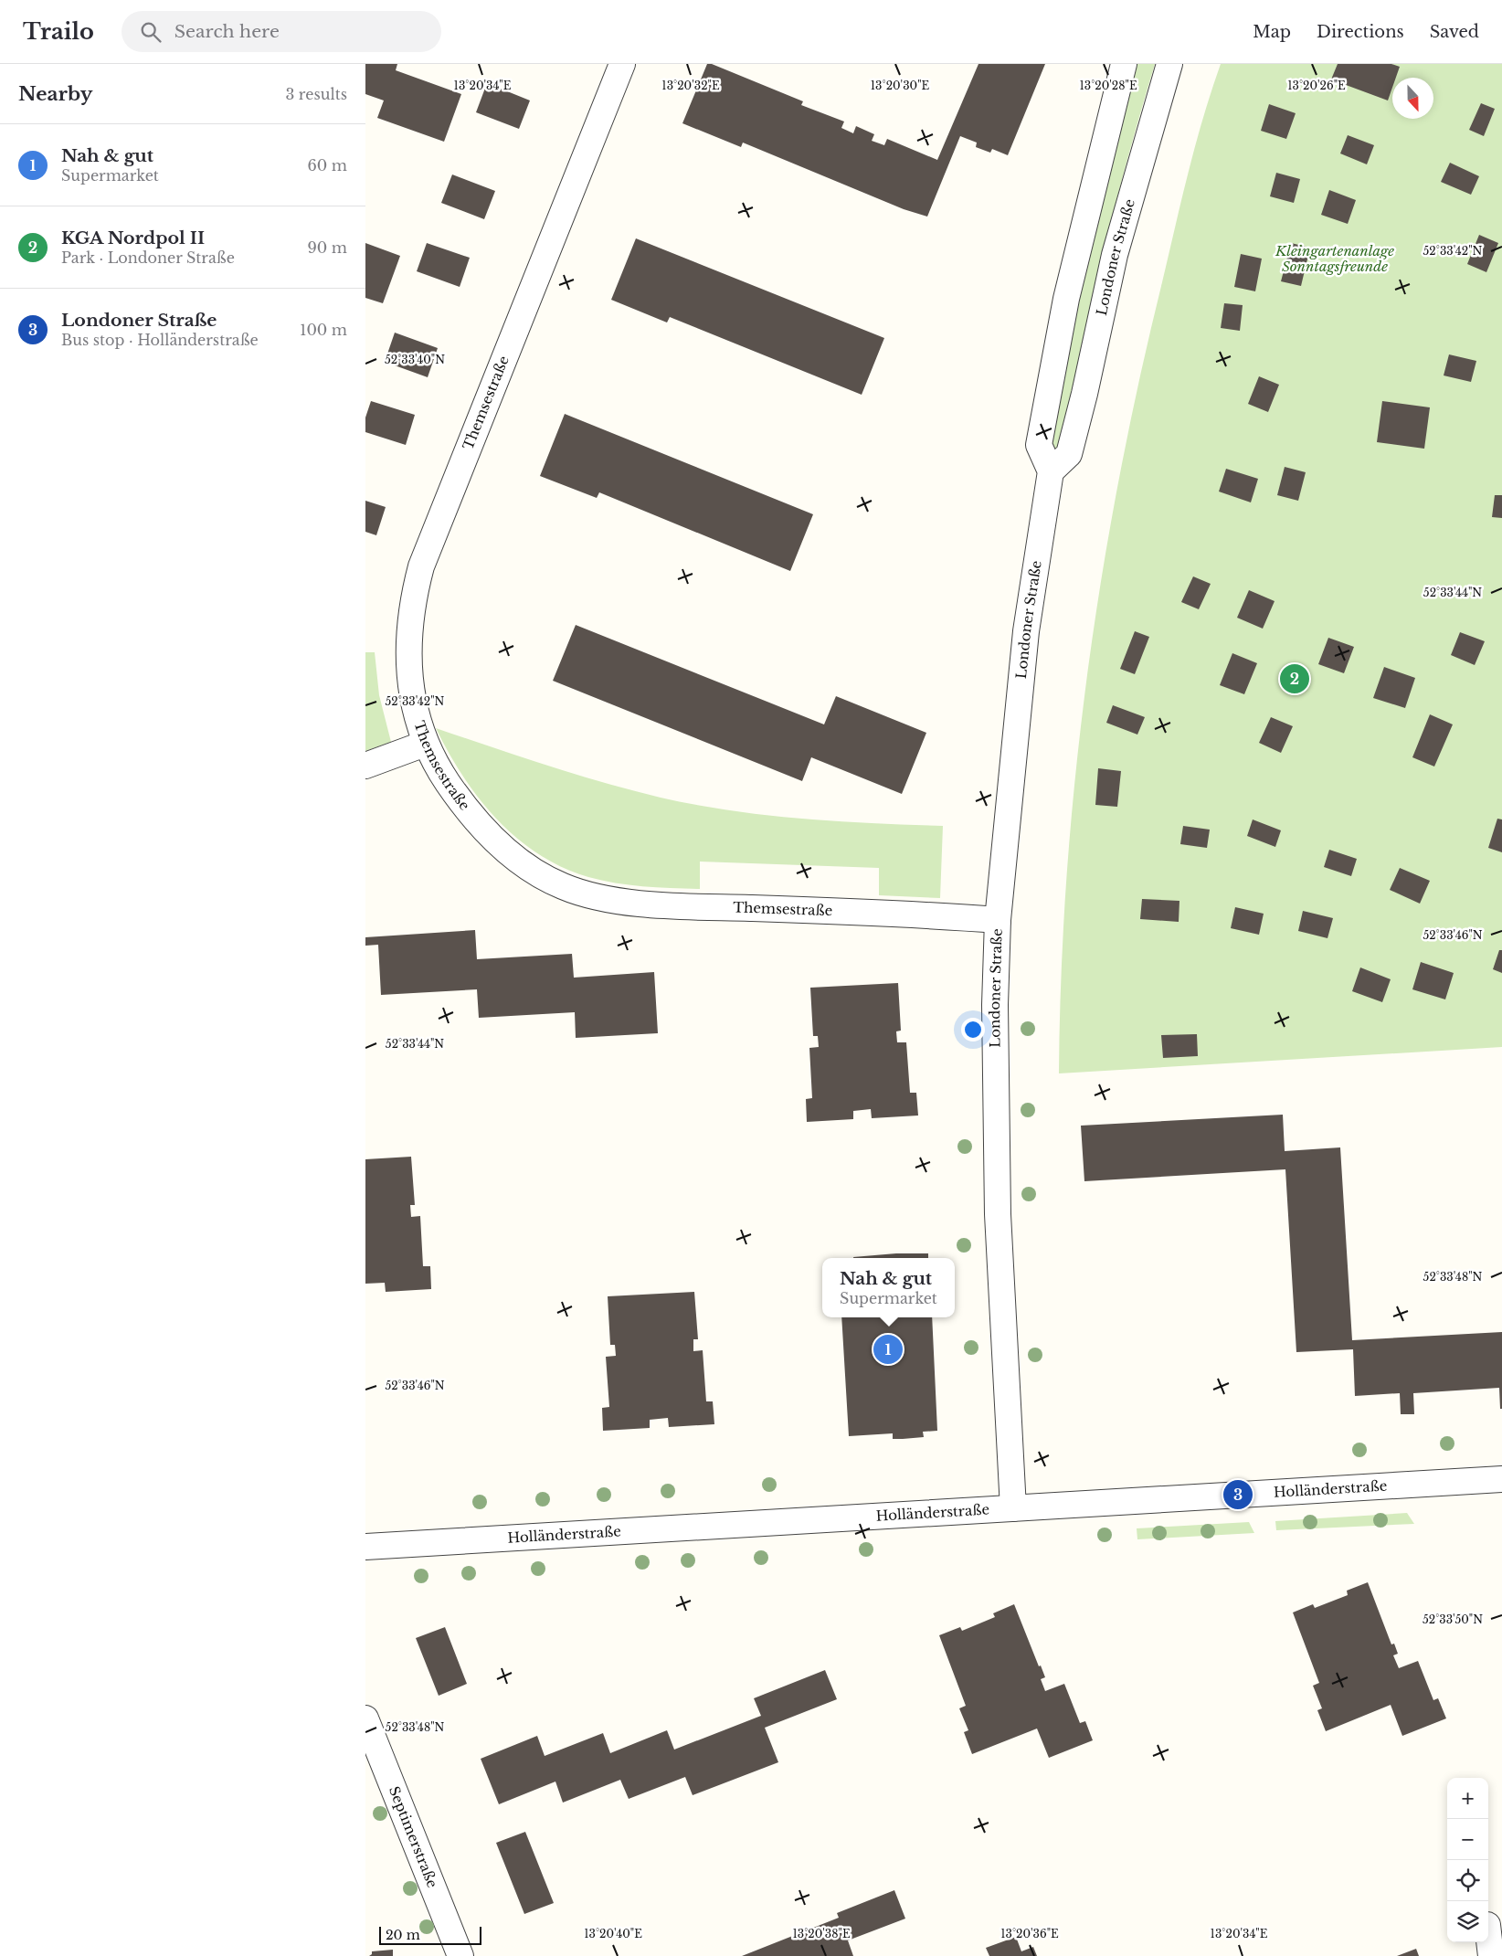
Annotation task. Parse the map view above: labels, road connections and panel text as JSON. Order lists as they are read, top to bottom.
{
  "streets": {
    "street": [
      "Londoner Straße",
      "Themsestraße",
      "Holländerstraße",
      "Septimerstraße"
    ]
  },
  "crossings": [
    ["Londoner Straße", "Themsestraße"],
    ["Londoner Straße", "Holländerstraße"]
  ],
  "parks": ["Kleingartenanlage Sonntagsfreunde"],
  "scale_bar": "20 m",
  "north": "bottom",
  "page": {
    "header": "Trailo",
    "search": "Search here",
    "nav": ["Map", "Directions", "Saved"],
    "heading": ["Nearby", "3 results"],
    "list": [
      {
        "mark": "1",
        "name": "Nah & gut",
        "note": "Supermarket",
        "value": "60 m"
      },
      {
        "mark": "2",
        "name": "KGA Nordpol II",
        "note": "Park · Londoner Straße",
        "value": "90 m"
      },
      {
        "mark": "3",
        "name": "Londoner Straße",
        "note": "Bus stop · Holländerstraße",
        "value": "100 m"
      }
    ],
    "pins": ["2", "1", "3"],
    "popup": ["Nah & gut", "Supermarket"],
    "map_buttons": ["+", "−"],
    "scale": "20 m"
  },
  "coordinates": [
    "13°20'34\"E",
    "13°20'32\"E",
    "13°20'30\"E",
    "13°20'28\"E",
    "13°20'26\"E",
    "52°33'42\"N",
    "52°33'40\"N",
    "52°33'44\"N",
    "52°33'46\"N",
    "52°33'48\"N",
    "52°33'50\"N",
    "13°20'40\"E",
    "13°20'38\"E",
    "13°20'36\"E"
  ]
}
